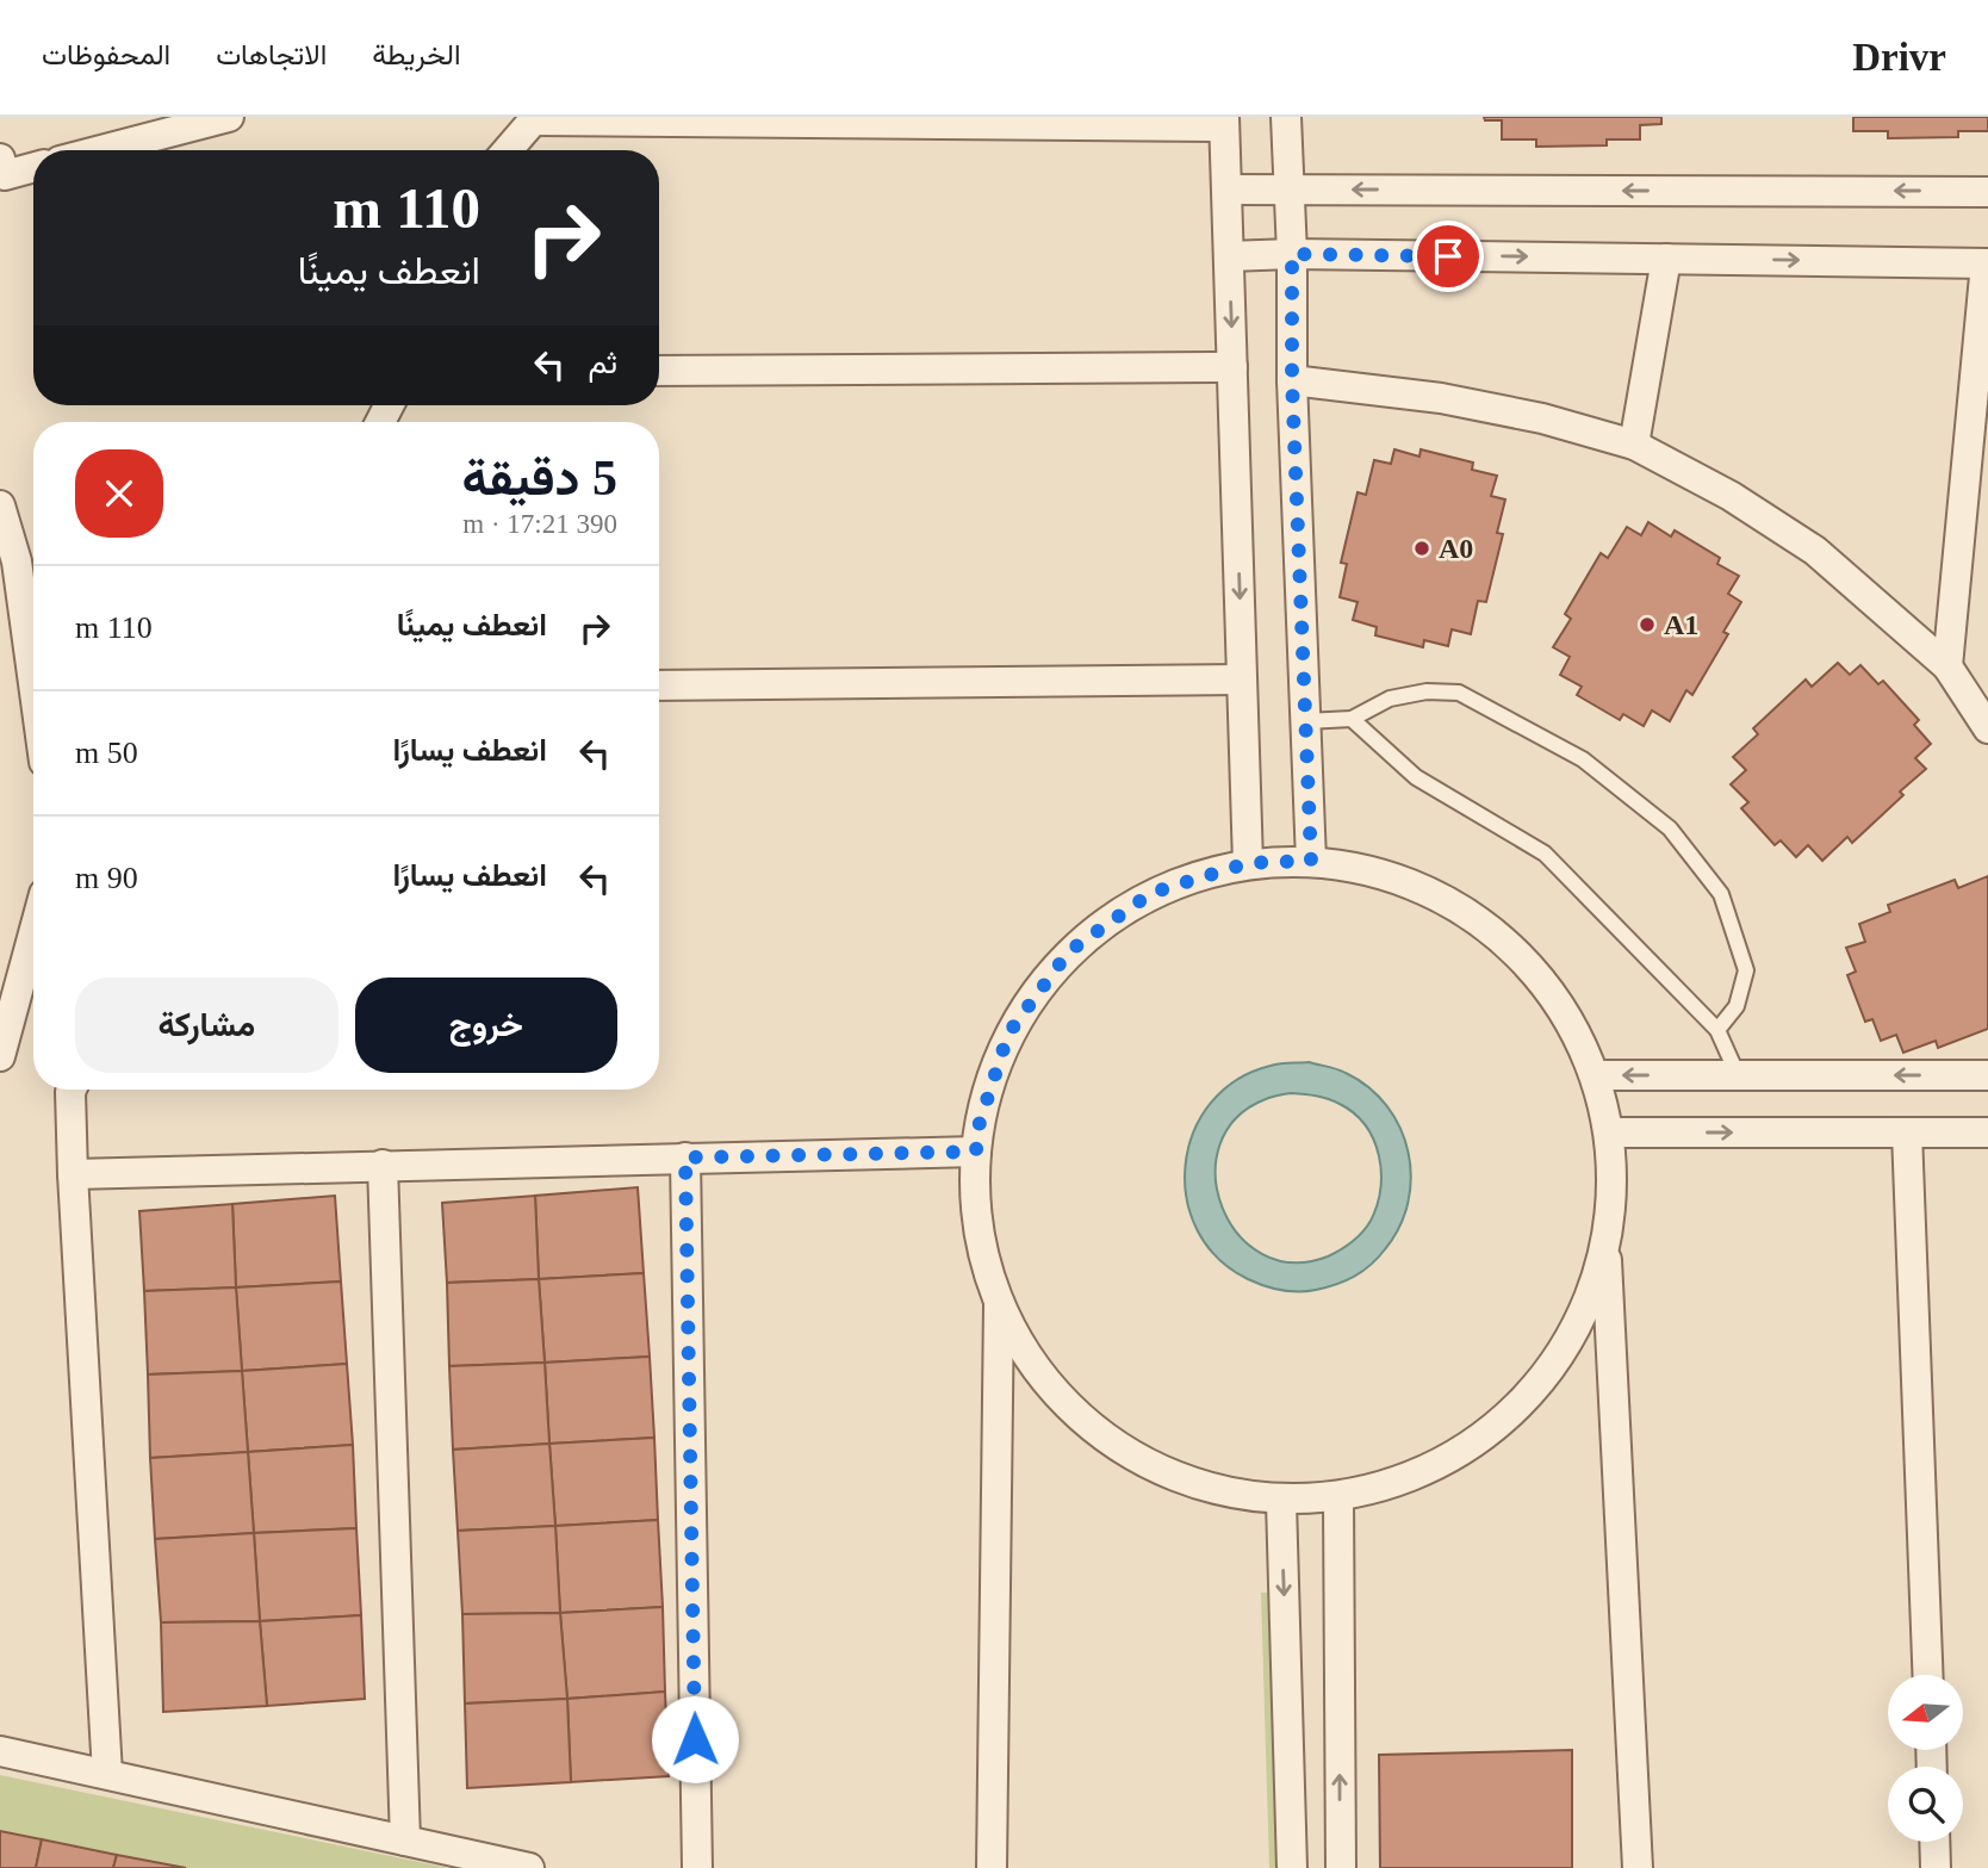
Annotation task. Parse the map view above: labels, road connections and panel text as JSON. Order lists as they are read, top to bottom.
{
  "places": ["A0", "A1"],
  "north": "left",
  "page": {
    "header": "Drivr",
    "nav": ["الخريطة", "الاتجاهات", "المحفوظات"],
    "turn": ["110 m", "انعطف يمينًا"],
    "then": "ثم",
    "heading": ["5 دقيقة", "390 m · 17:21"],
    "list": [
      {
        "name": "انعطف يمينًا",
        "value": "110 m"
      },
      {
        "name": "انعطف يسارًا",
        "value": "50 m"
      },
      {
        "name": "انعطف يسارًا",
        "value": "90 m"
      }
    ],
    "buttons": ["خروج", "مشاركة"]
  }
}
